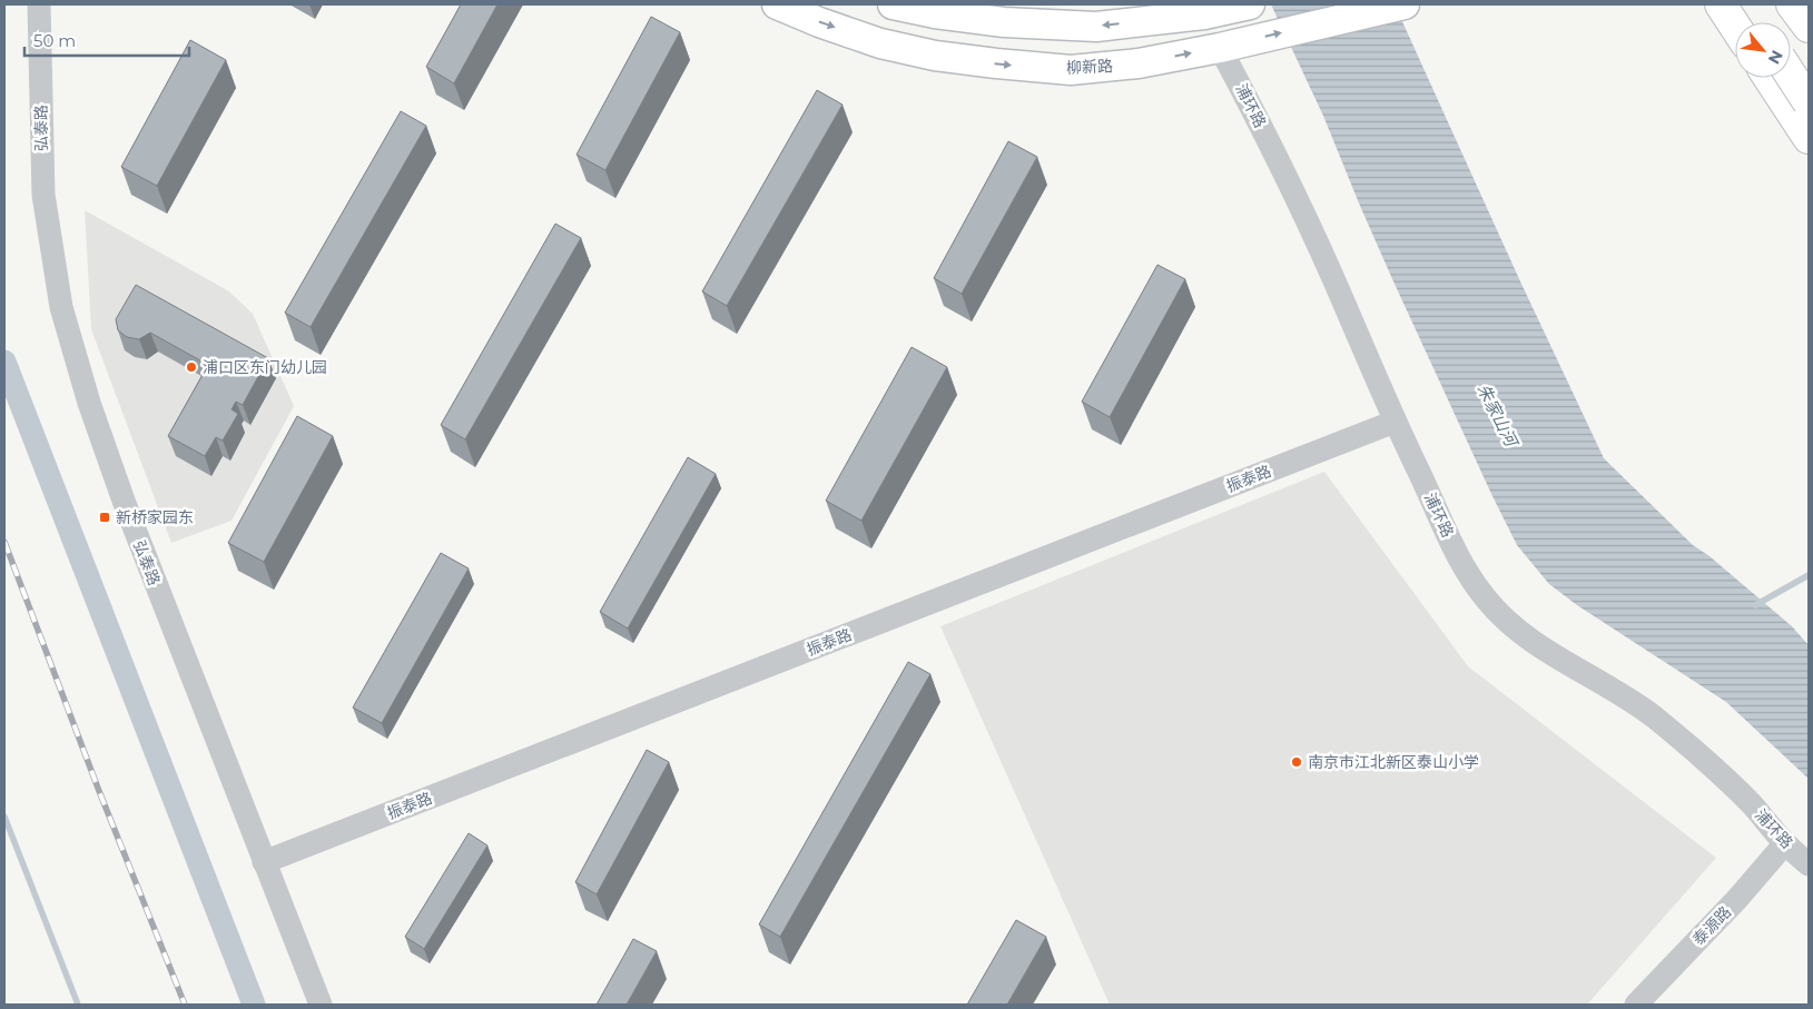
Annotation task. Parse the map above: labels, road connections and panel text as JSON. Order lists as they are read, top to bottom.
{
  "streets": {
    "main road": ["柳新路"],
    "street": [
      "浦环路",
      "弘泰路",
      "振泰路",
      "泰源路"
    ]
  },
  "crossings": [
    ["柳新路", "浦环路"],
    ["浦环路", "振泰路"],
    ["浦环路", "泰源路"],
    ["弘泰路", "振泰路"]
  ],
  "water": ["朱家山河"],
  "places": {
    "other": ["浦口区东门幼儿园", "南京市江北新区泰山小学"],
    "transit": ["新桥家园东"]
  },
  "scale_bar": "50 m",
  "north": "bottom right"
}
